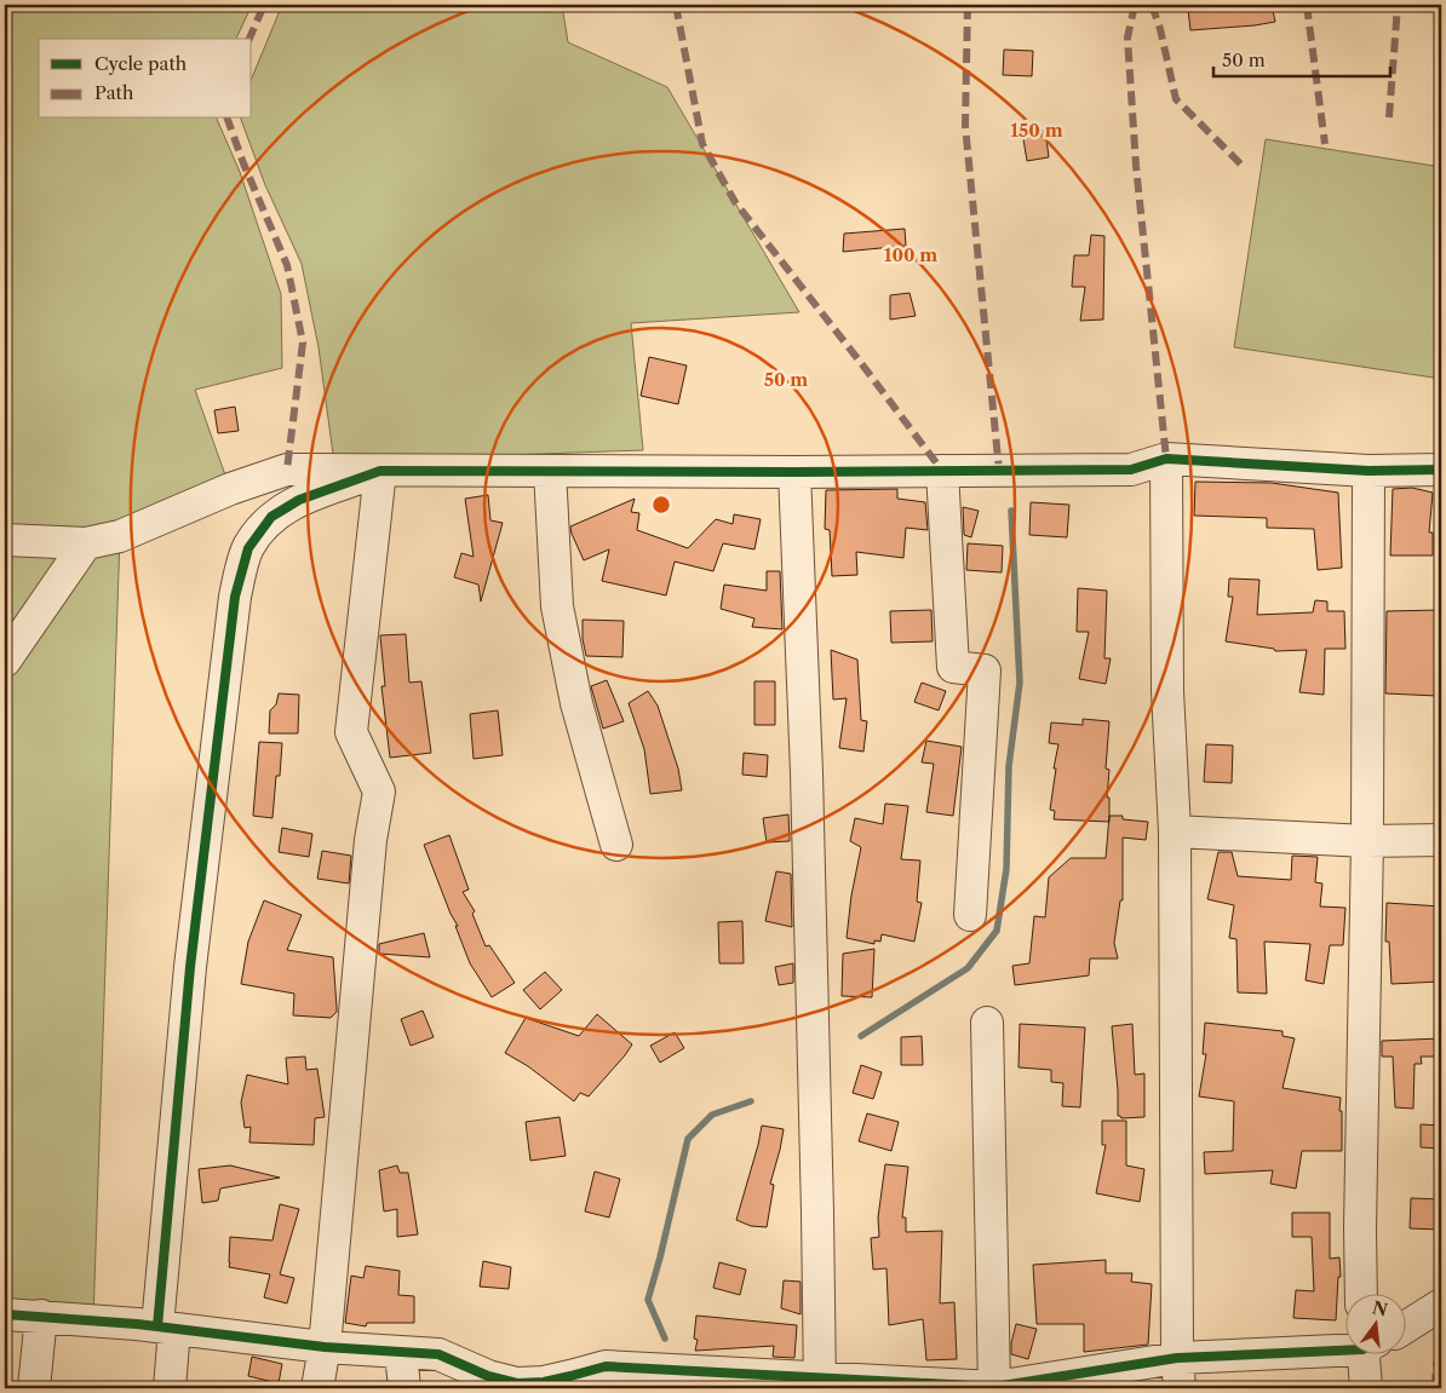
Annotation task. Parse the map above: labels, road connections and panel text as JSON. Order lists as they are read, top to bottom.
{
  "legend": ["Cycle path", "Path"],
  "scale_bar": "50 m",
  "north": "top",
  "rings": ["150 m", "100 m", "50 m"]
}
